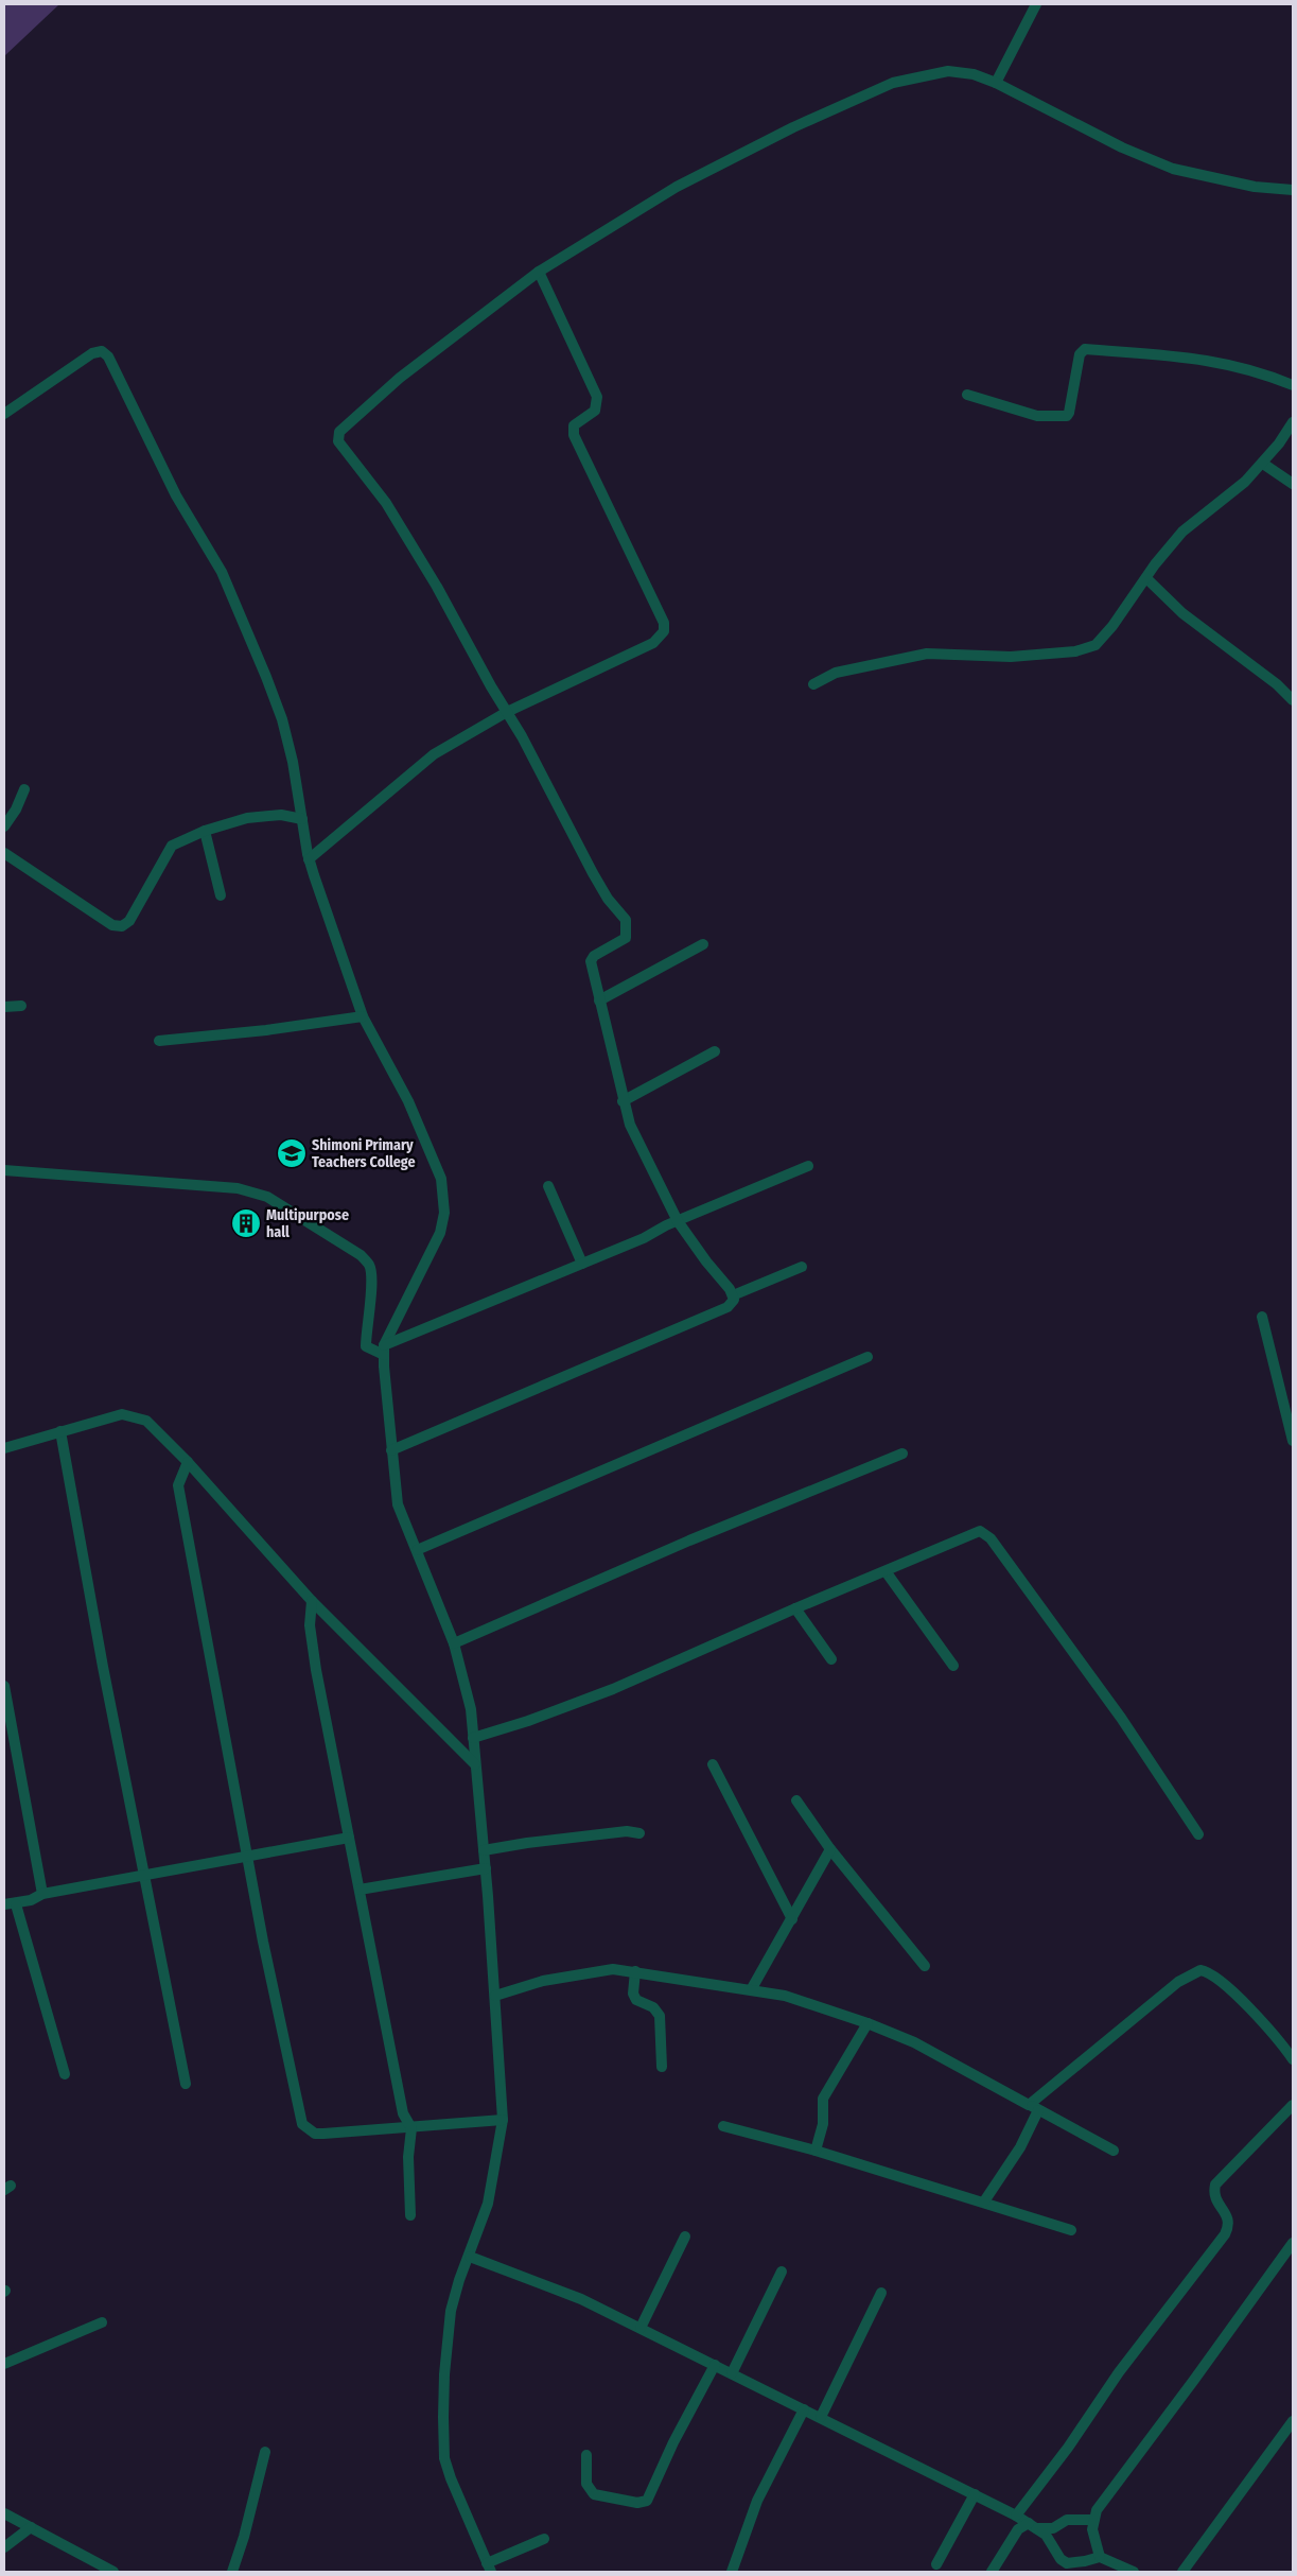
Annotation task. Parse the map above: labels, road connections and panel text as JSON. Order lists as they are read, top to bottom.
{
  "places": {
    "school or university": ["Shimoni Primary Teachers College"],
    "building": ["Multipurpose hall"]
  }
}
